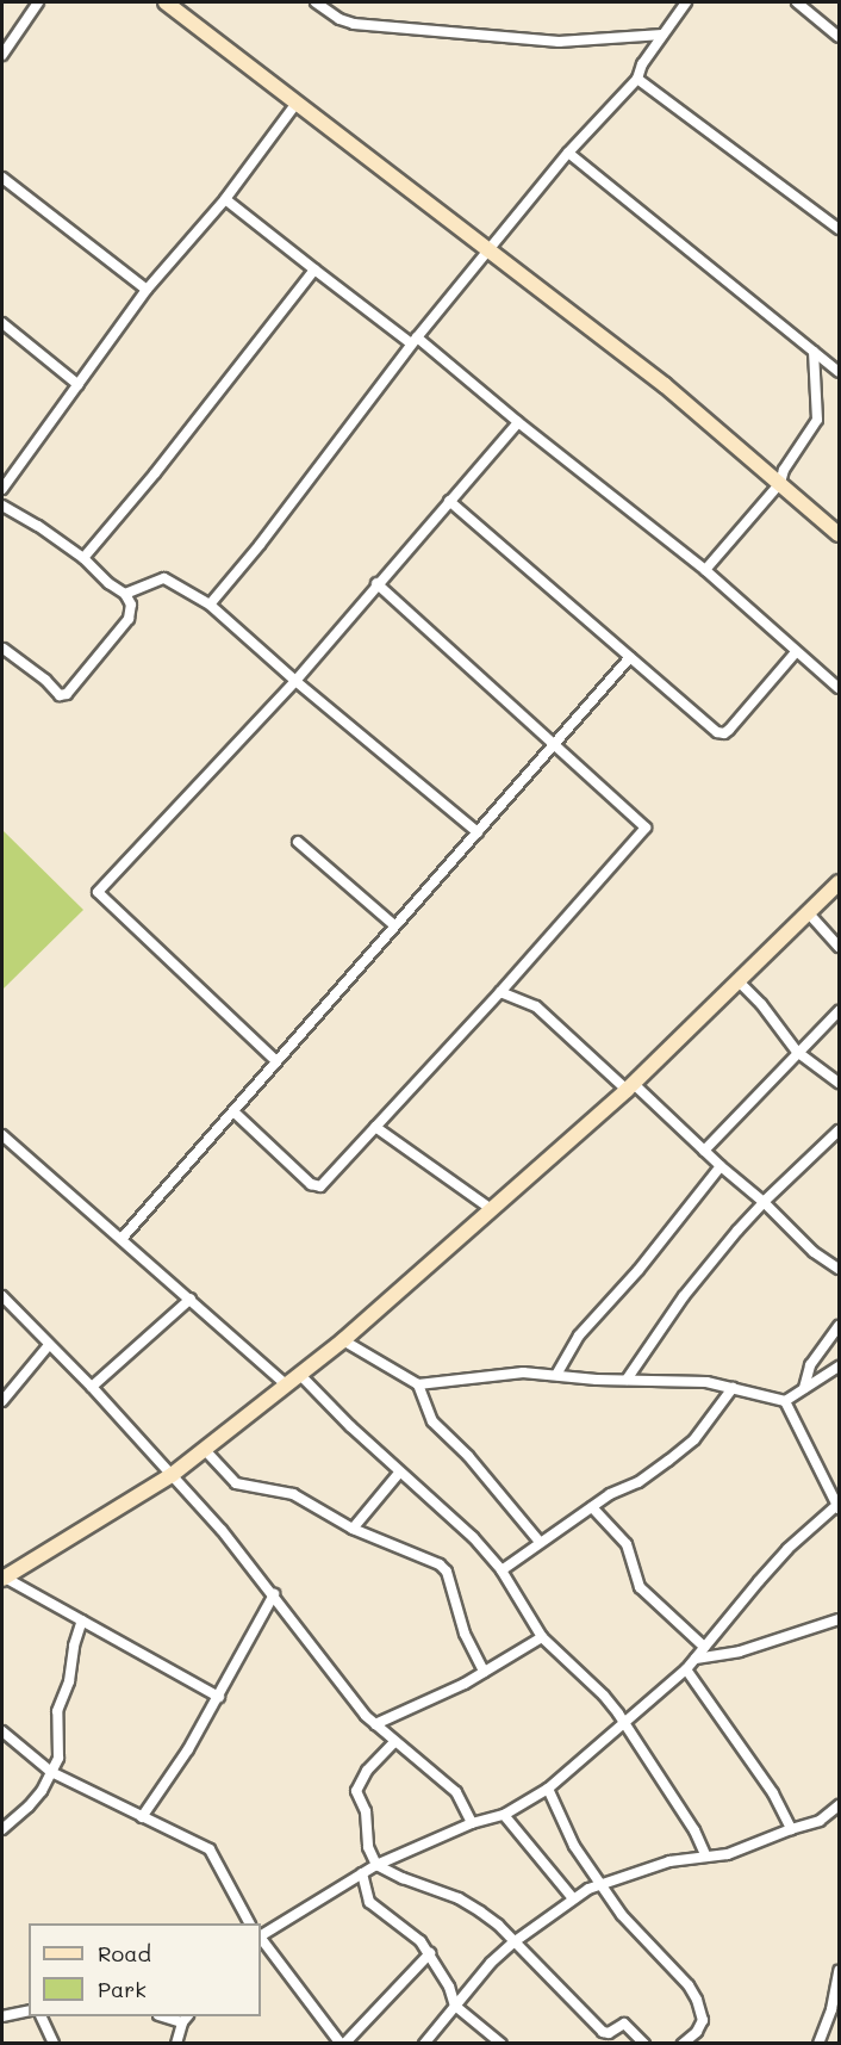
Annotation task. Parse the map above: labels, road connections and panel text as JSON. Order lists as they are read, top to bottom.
{
  "legend": ["Road", "Park"]
}
